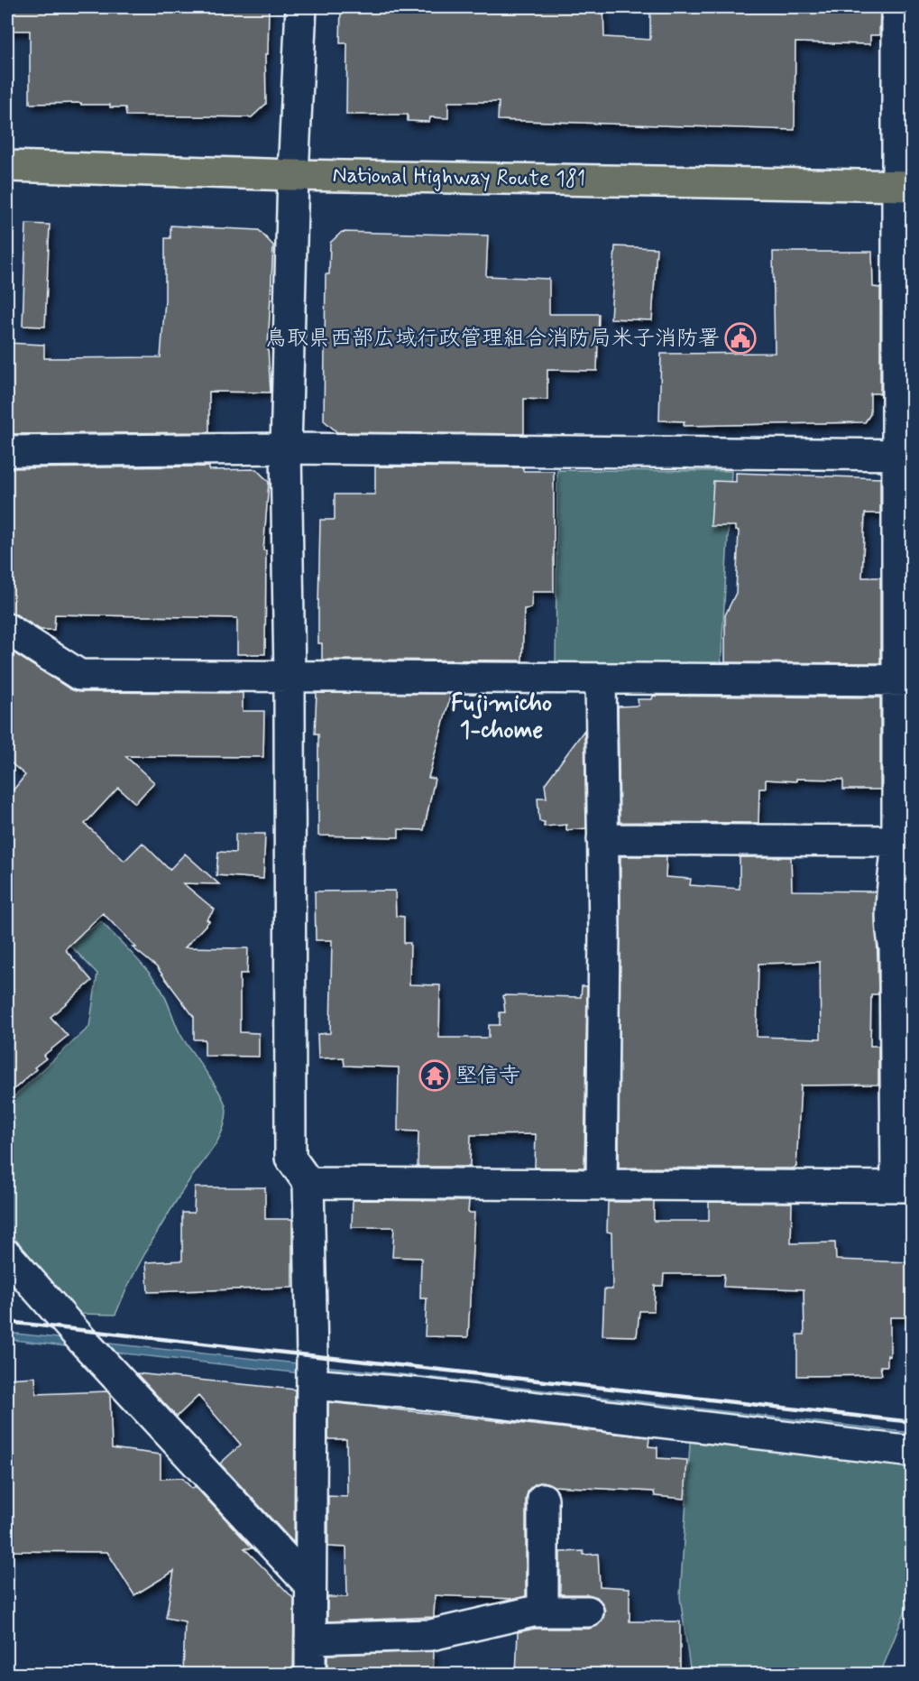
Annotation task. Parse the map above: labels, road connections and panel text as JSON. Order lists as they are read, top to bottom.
{
  "streets": {
    "highway": ["National Highway Route 181"]
  },
  "districts": ["Fujimicho 1-chome"],
  "places": {
    "public building": ["鳥取県西部広域行政管理組合消防局米子消防署"],
    "temple": ["堅信寺"]
  }
}
